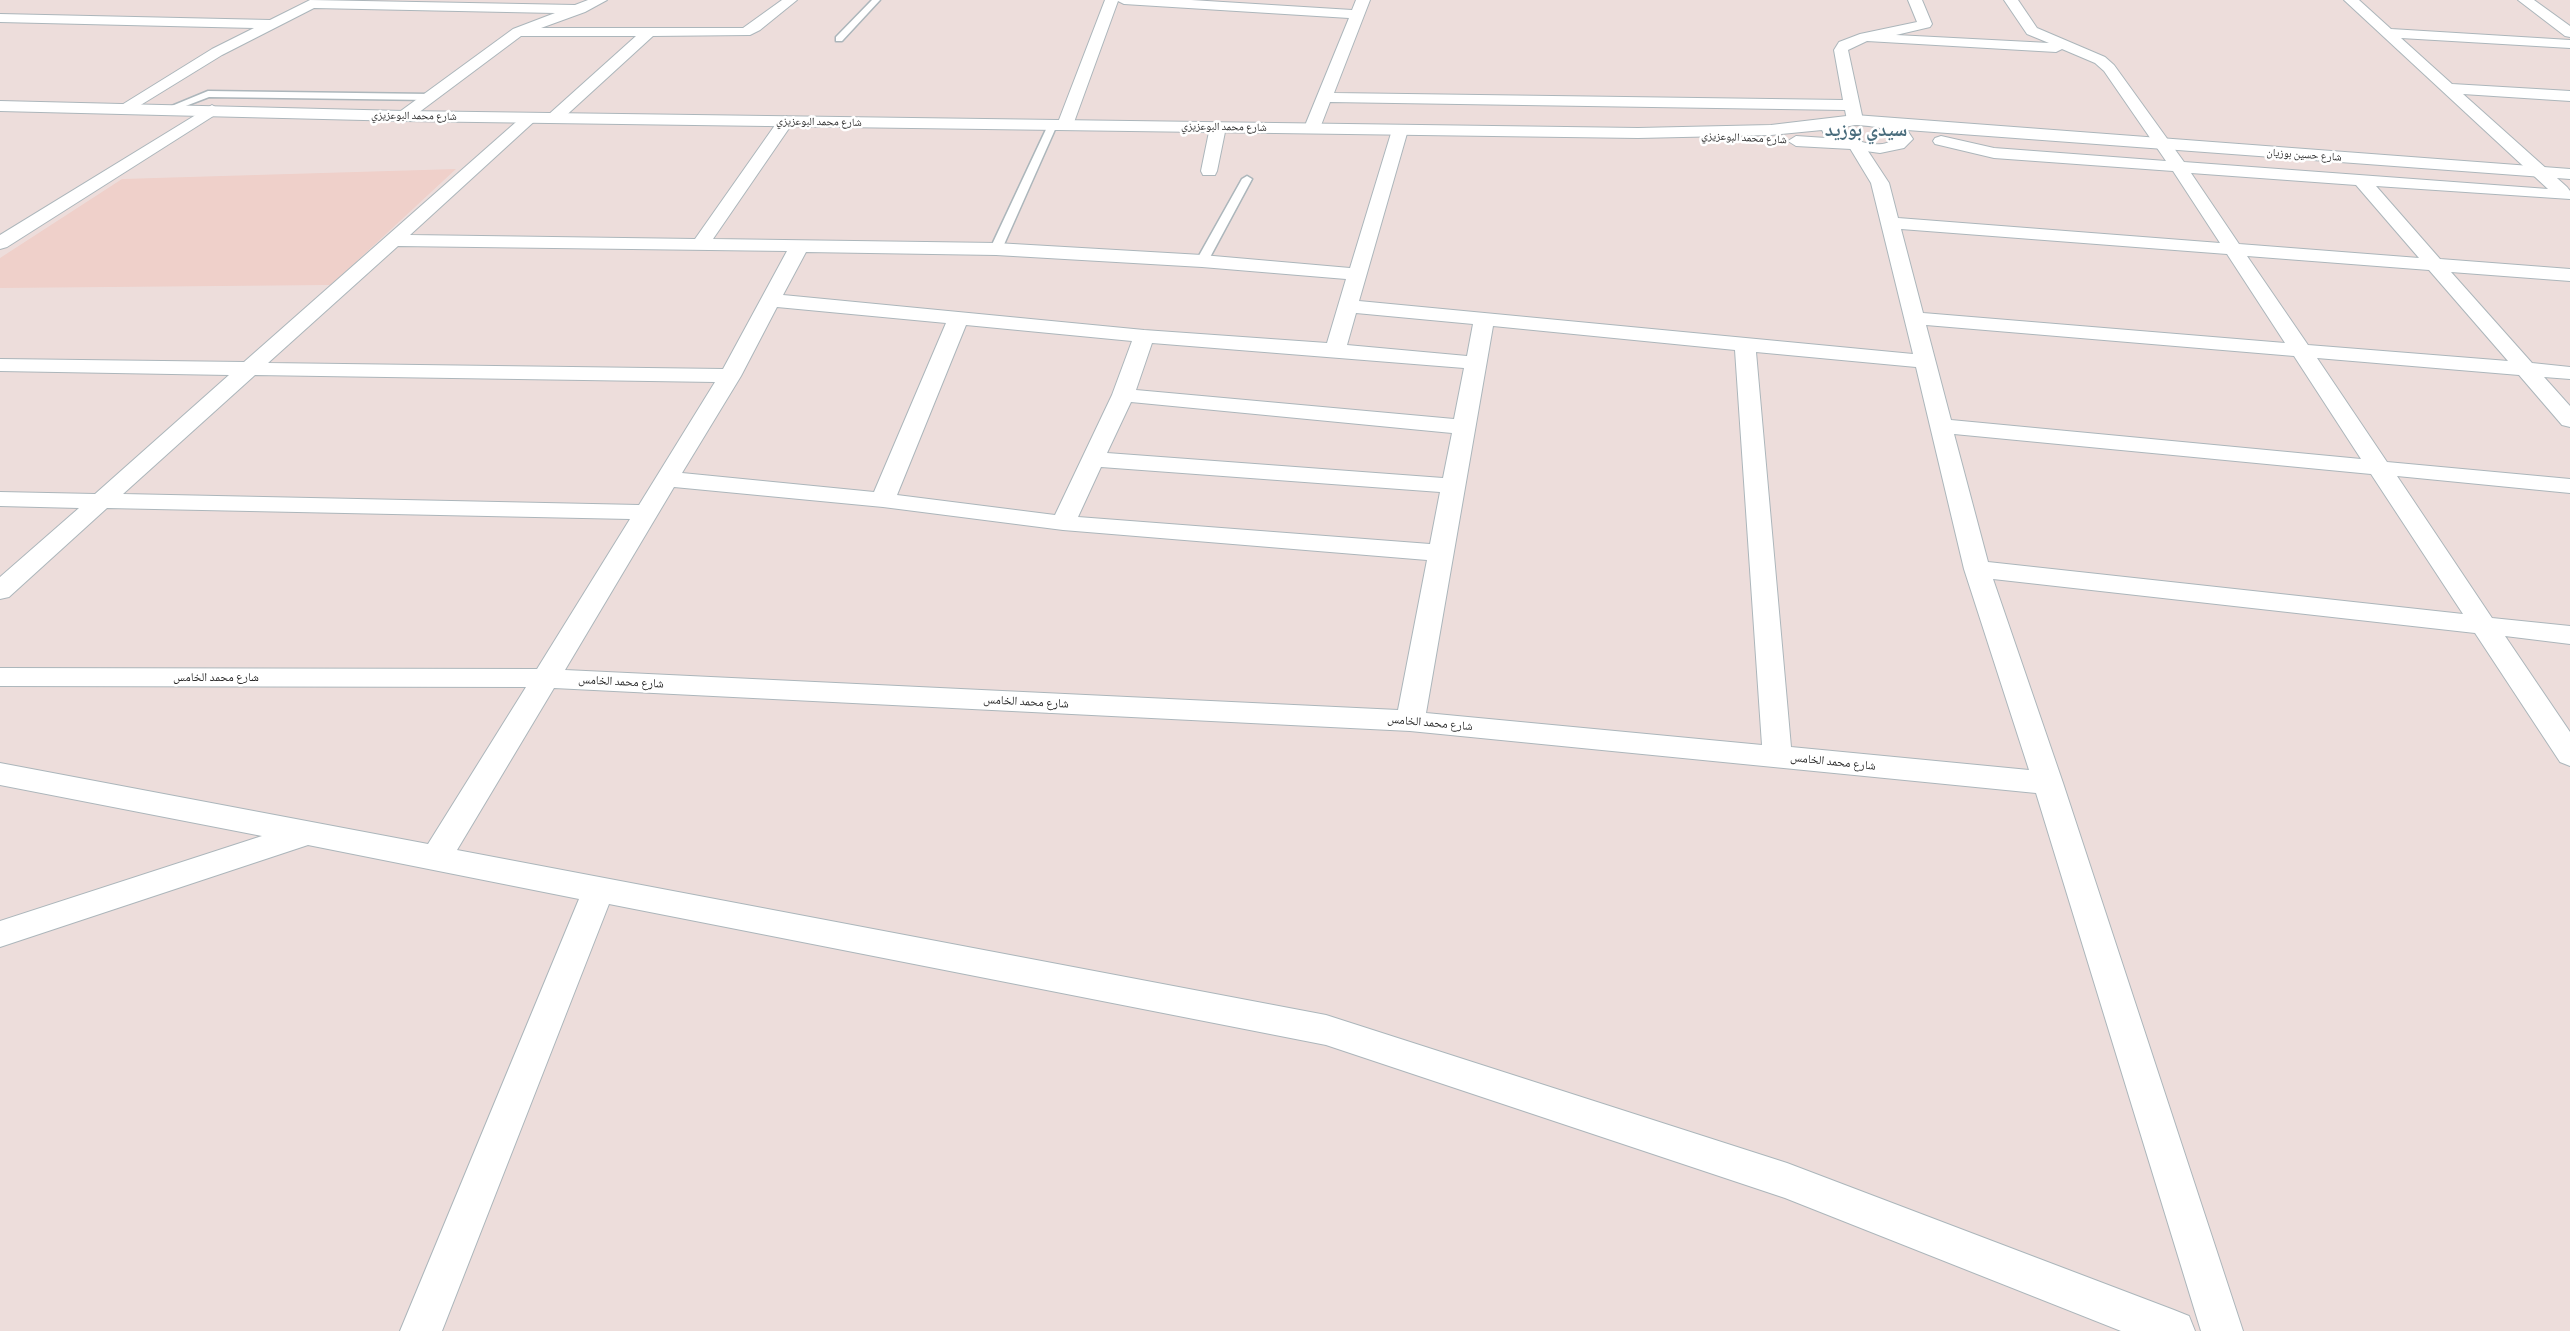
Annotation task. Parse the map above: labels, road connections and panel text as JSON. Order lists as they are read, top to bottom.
{
  "streets": {
    "street": ["شارع محمد البوعزيزي", "شارع حسين بوزيان", "شارع محمد الخامس"]
  },
  "crossings": [
    ["شارع محمد البوعزيزي", "شارع حسين بوزيان"]
  ],
  "districts": ["سيدي بوزيد"]
}
